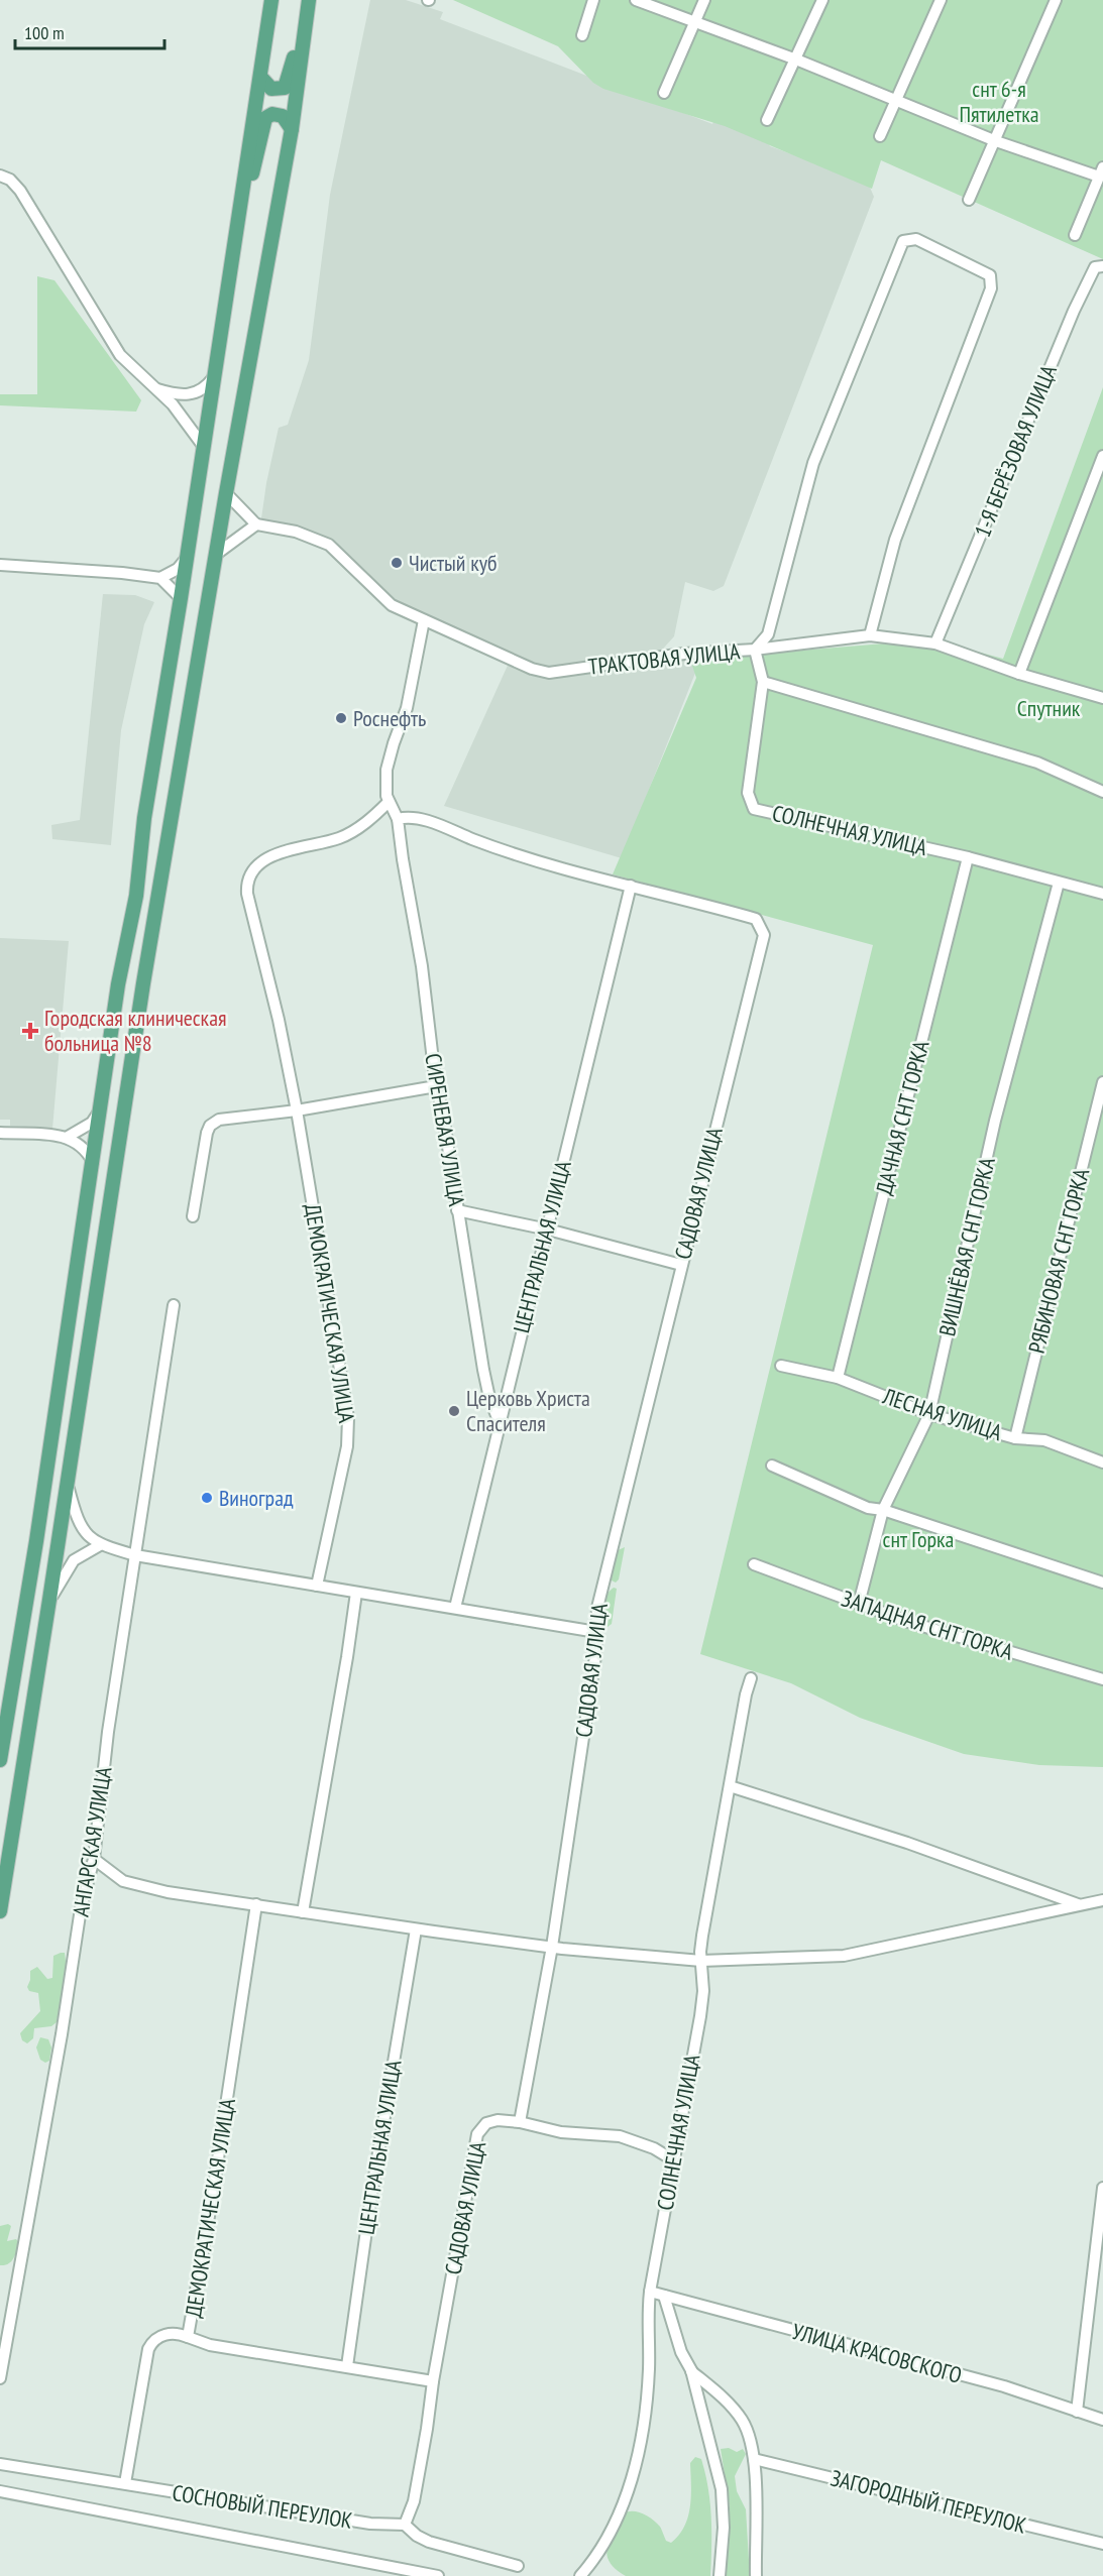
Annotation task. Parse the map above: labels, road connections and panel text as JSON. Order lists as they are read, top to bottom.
{
  "streets": {
    "street": [
      "1-Я БЕРЁЗОВАЯ УЛИЦА",
      "ТРАКТОВАЯ УЛИЦА",
      "СОЛНЕЧНАЯ УЛИЦА",
      "ДАЧНАЯ СНТ ГОРКА",
      "СИРЕНЕВАЯ УЛИЦА",
      "САДОВАЯ УЛИЦА",
      "ЦЕНТРАЛЬНАЯ УЛИЦА",
      "ВИШНЁВАЯ СНТ ГОРКА",
      "РЯБИНОВАЯ СНТ ГОРКА",
      "ДЕМОКРАТИЧЕСКАЯ УЛИЦА",
      "ЛЕСНАЯ УЛИЦА",
      "ЗАПАДНАЯ СНТ ГОРКА",
      "АНГАРСКАЯ УЛИЦА",
      "УЛИЦА КРАСОВСКОГО",
      "ЗАГОРОДНЫЙ ПЕРЕУЛОК",
      "СОСНОВЫЙ ПЕРЕУЛОК"
    ]
  },
  "crossings": [
    ["1-Я БЕРЁЗОВАЯ УЛИЦА", "ТРАКТОВАЯ УЛИЦА"],
    ["ТРАКТОВАЯ УЛИЦА", "СОЛНЕЧНАЯ УЛИЦА"],
    ["СОЛНЕЧНАЯ УЛИЦА", "ДАЧНАЯ СНТ ГОРКА"],
    ["СОЛНЕЧНАЯ УЛИЦА", "ВИШНЁВАЯ СНТ ГОРКА"],
    ["СОЛНЕЧНАЯ УЛИЦА", "УЛИЦА КРАСОВСКОГО"],
    ["ДАЧНАЯ СНТ ГОРКА", "ЛЕСНАЯ УЛИЦА"],
    ["СИРЕНЕВАЯ УЛИЦА", "САДОВАЯ УЛИЦА"],
    ["СИРЕНЕВАЯ УЛИЦА", "ЦЕНТРАЛЬНАЯ УЛИЦА"],
    ["СИРЕНЕВАЯ УЛИЦА", "ДЕМОКРАТИЧЕСКАЯ УЛИЦА"],
    ["САДОВАЯ УЛИЦА", "ЦЕНТРАЛЬНАЯ УЛИЦА"],
    ["САДОВАЯ УЛИЦА", "ДЕМОКРАТИЧЕСКАЯ УЛИЦА"],
    ["САДОВАЯ УЛИЦА", "СОСНОВЫЙ ПЕРЕУЛОК"],
    ["ЦЕНТРАЛЬНАЯ УЛИЦА", "ДЕМОКРАТИЧЕСКАЯ УЛИЦА"],
    ["ВИШНЁВАЯ СНТ ГОРКА", "ЛЕСНАЯ УЛИЦА"],
    ["ВИШНЁВАЯ СНТ ГОРКА", "ЗАПАДНАЯ СНТ ГОРКА"],
    ["РЯБИНОВАЯ СНТ ГОРКА", "ЛЕСНАЯ УЛИЦА"]
  ],
  "parks": ["снт 6-я Пятилетка", "Спутник", "снт Горка"],
  "places": {
    "other": [
      "Чистый куб",
      "Роснефть",
      "Церковь Христа Спасителя",
      "Виноград"
    ],
    "health": ["Городская клиническая больница №8"]
  },
  "scale_bar": "100 m"
}
